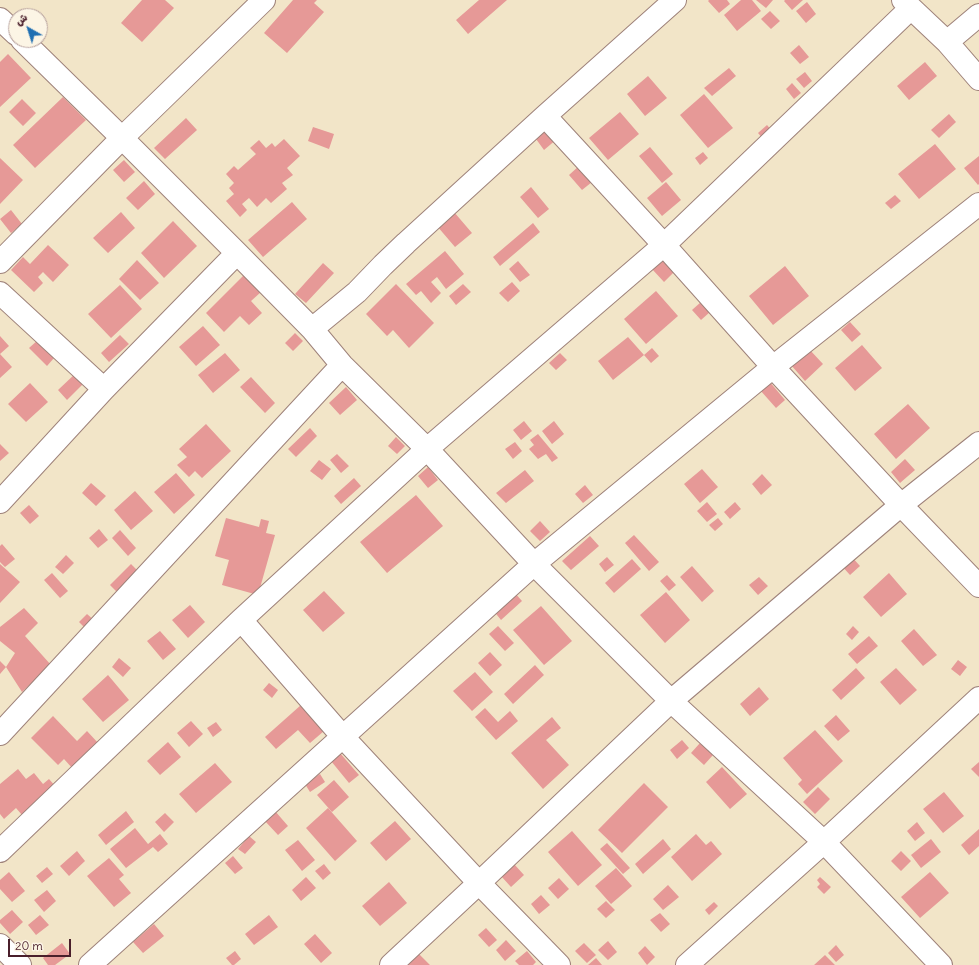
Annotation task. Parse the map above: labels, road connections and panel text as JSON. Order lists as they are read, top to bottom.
{
  "scale_bar": "20 m",
  "north": "top left"
}
